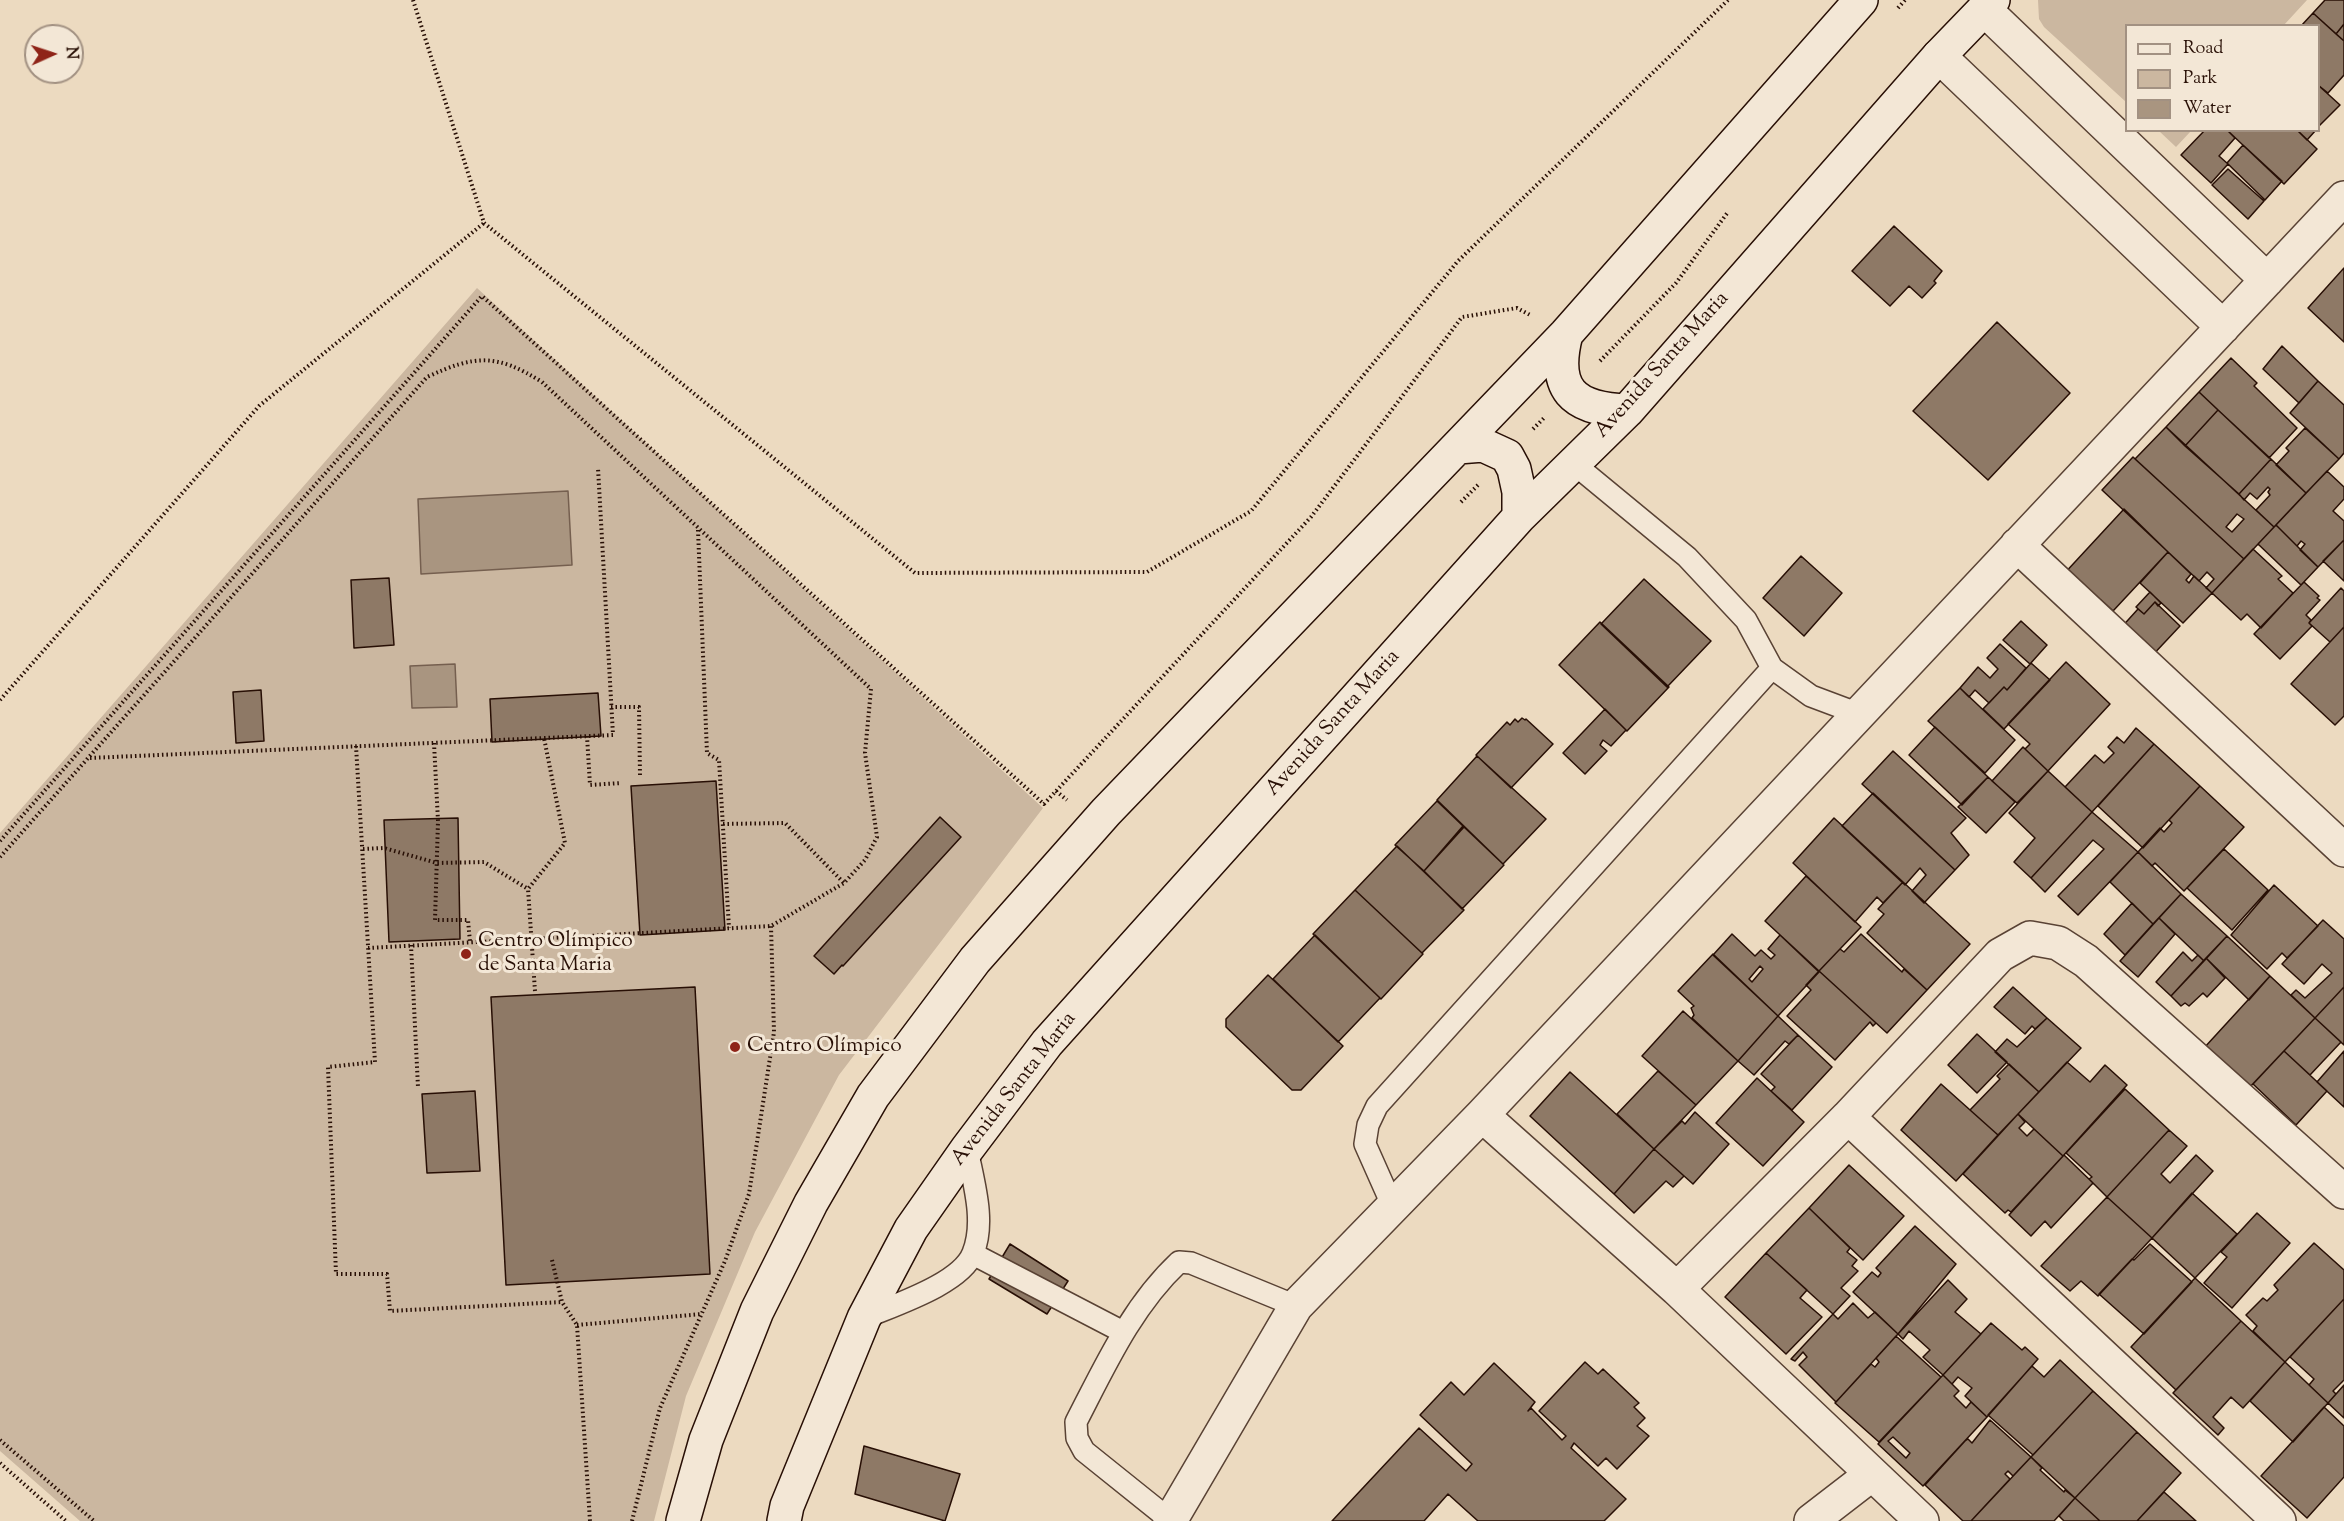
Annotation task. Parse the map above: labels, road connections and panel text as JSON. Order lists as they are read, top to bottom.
{
  "streets": {
    "street": ["Avenida Santa Maria"]
  },
  "places": ["Centro Olímpico de Santa Maria", "Centro Olímpico"],
  "legend": ["Road", "Park", "Water"],
  "north": "right"
}
